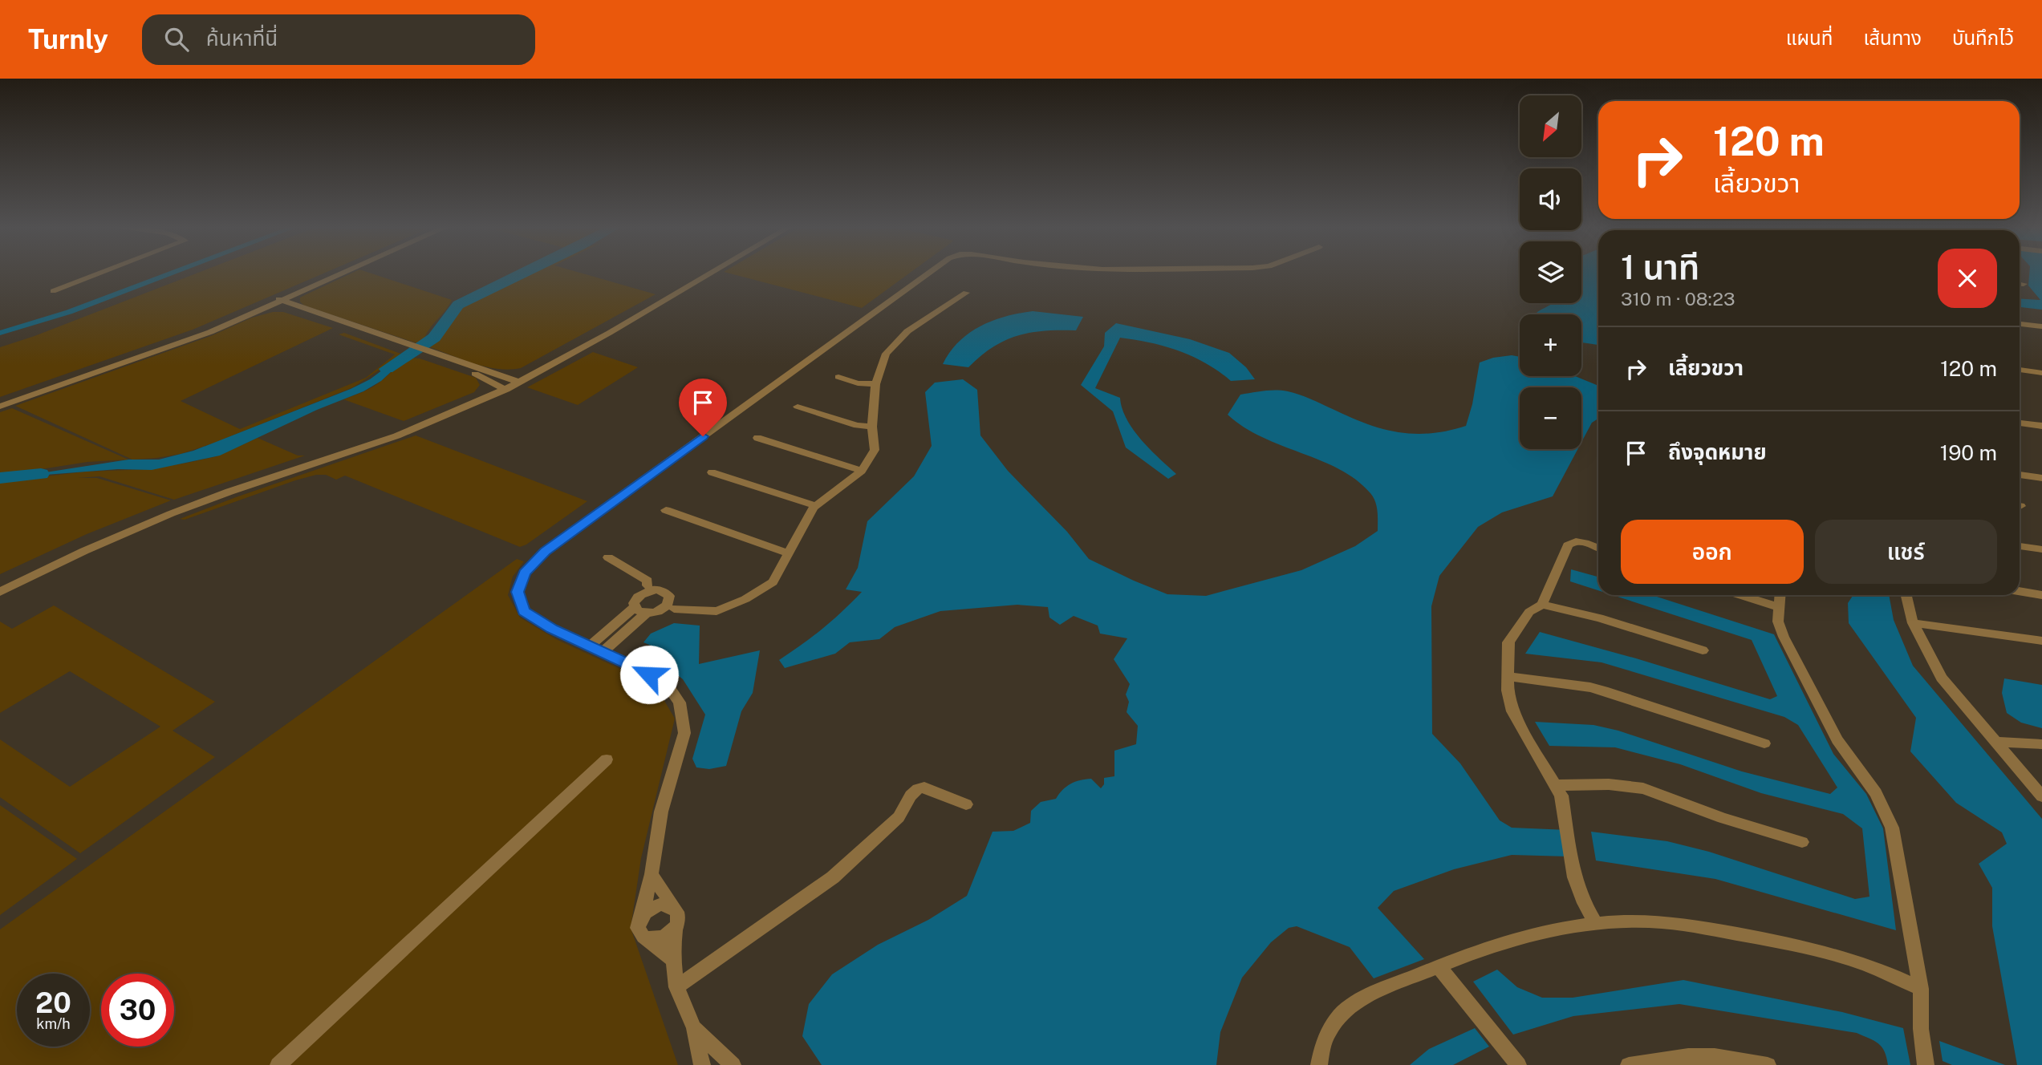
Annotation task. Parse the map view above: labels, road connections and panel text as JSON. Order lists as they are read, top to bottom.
{
  "north": "bottom left",
  "page": {
    "header": "Turnly",
    "search": "ค้นหาที่นี่",
    "nav": ["แผนที่", "เส้นทาง", "บันทึกไว้"],
    "map_buttons": ["+", "−"],
    "turn": ["120 m", "เลี้ยวขวา"],
    "heading": ["1 นาที", "310 m · 08:23"],
    "list": [
      {
        "name": "เลี้ยวขวา",
        "value": "120 m"
      },
      {
        "name": "ถึงจุดหมาย",
        "value": "190 m"
      }
    ],
    "buttons": ["ออก", "แชร์"],
    "speed": "20 km/h",
    "limit": "30"
  }
}
